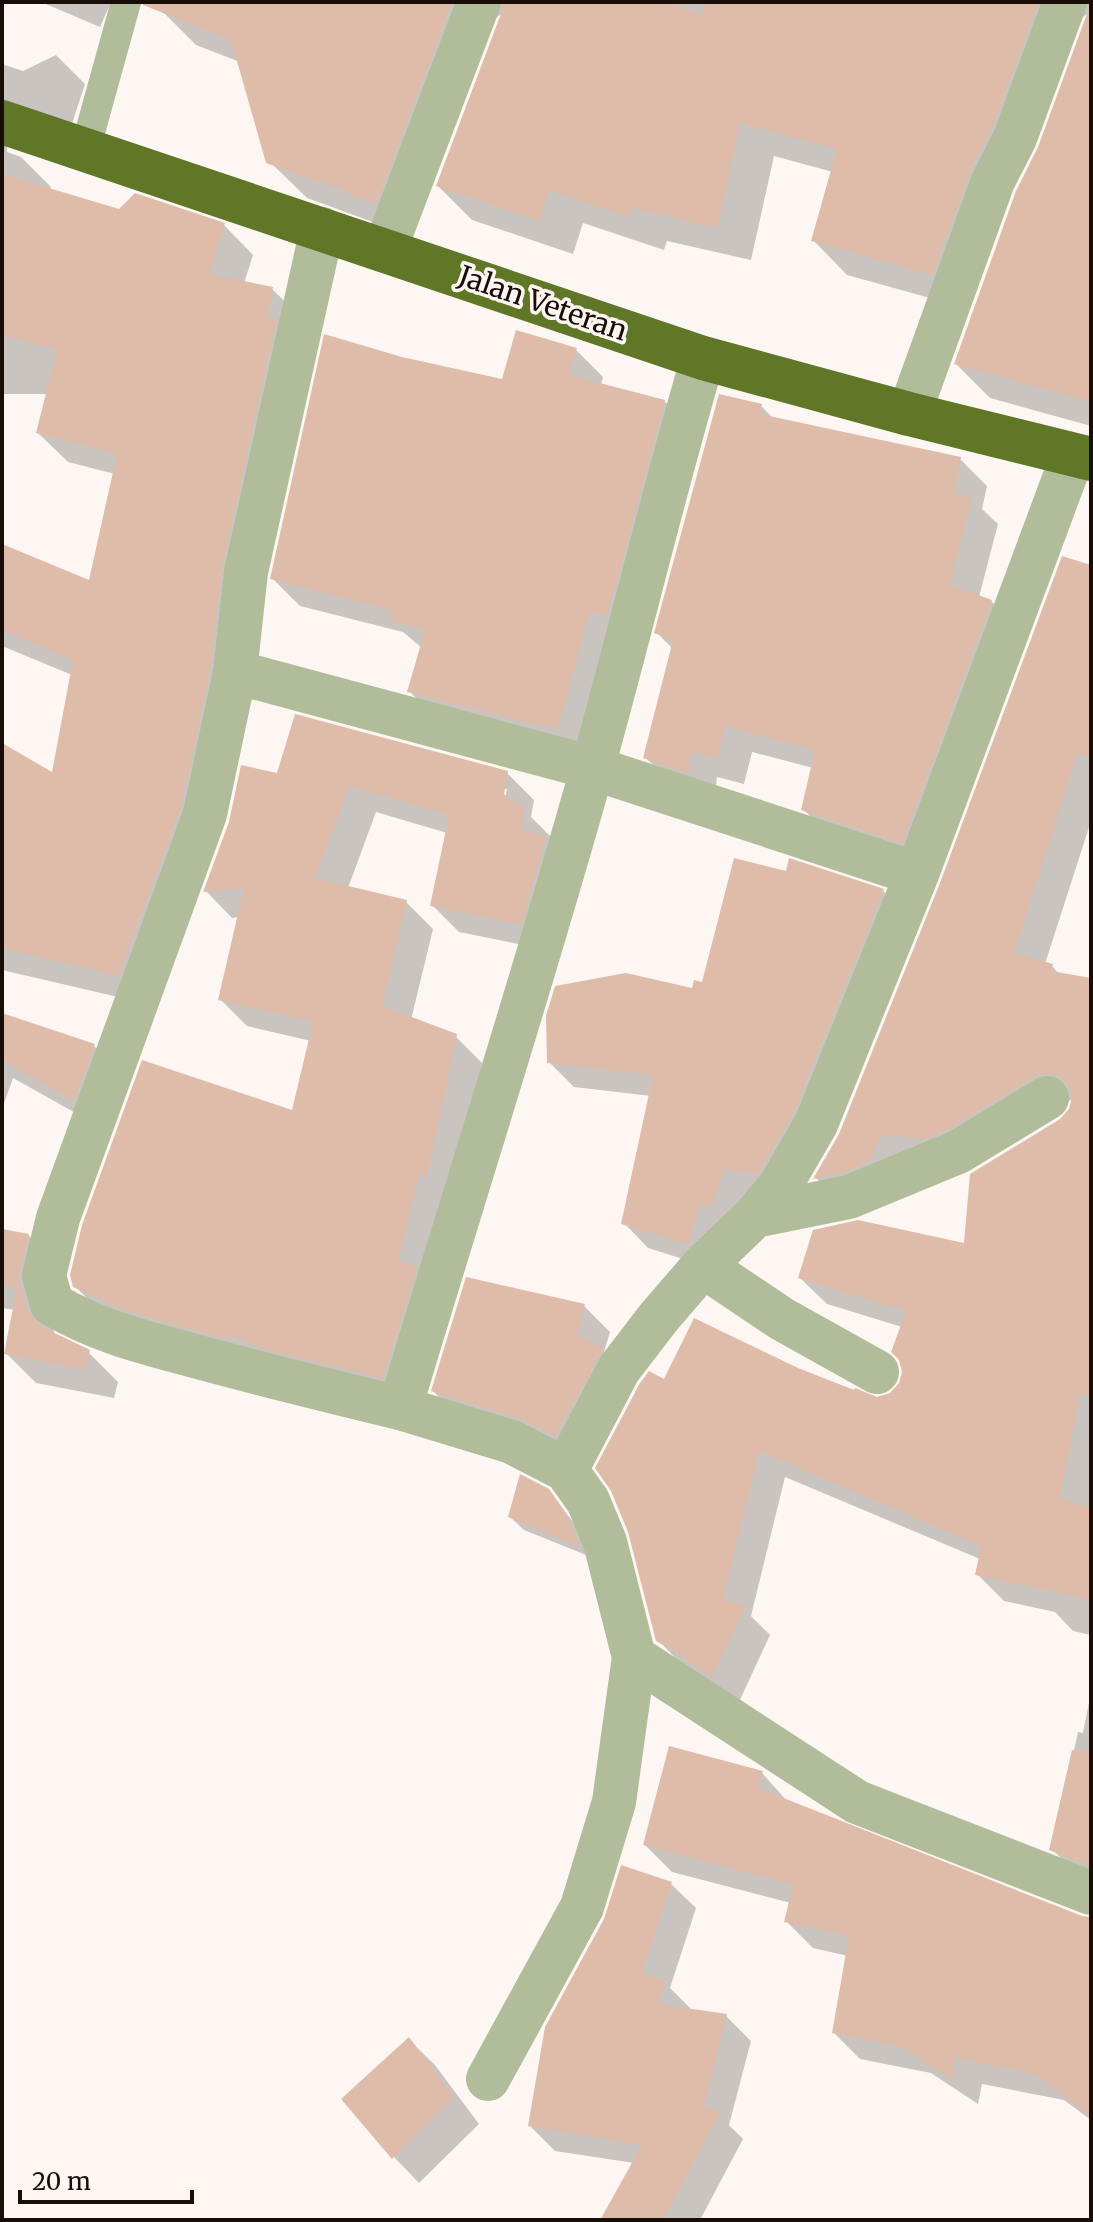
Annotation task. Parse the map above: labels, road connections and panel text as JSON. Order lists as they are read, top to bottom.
{
  "streets": {
    "highway": ["Jalan Veteran"]
  },
  "scale_bar": "20 m"
}
